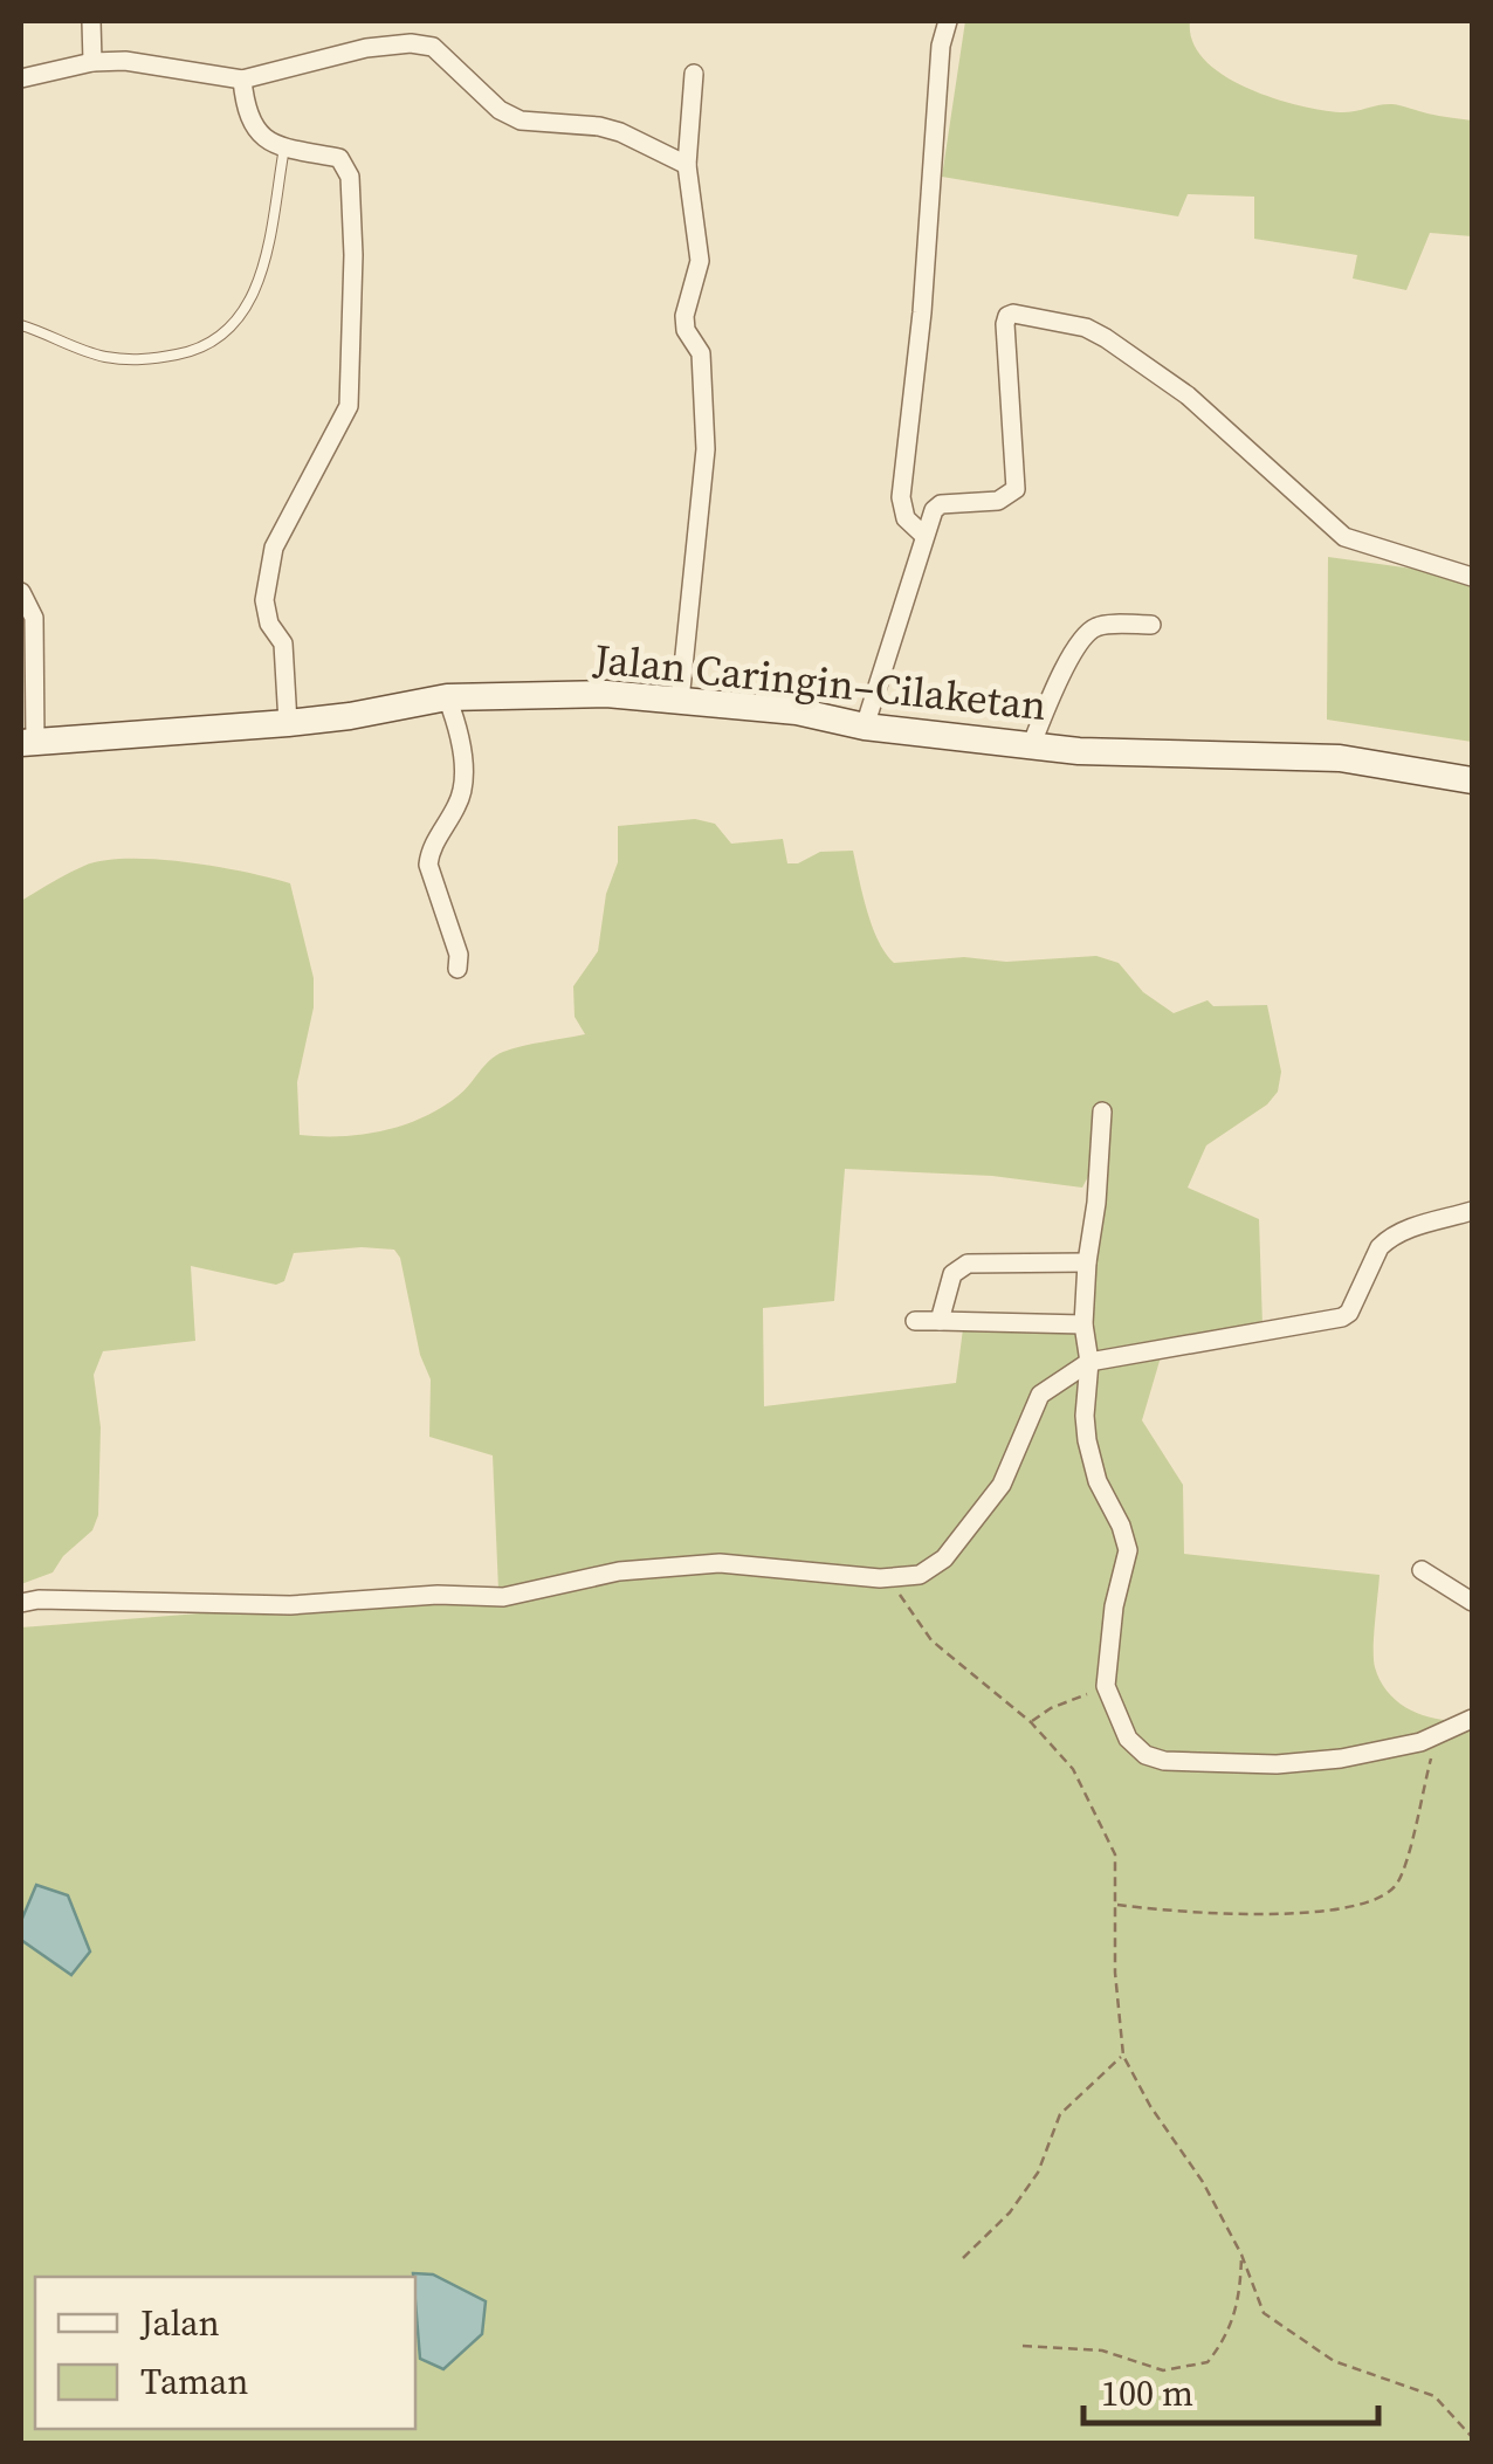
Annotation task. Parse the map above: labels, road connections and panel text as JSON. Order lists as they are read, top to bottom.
{
  "streets": {
    "street": ["Jalan Caringin–Cilaketan"]
  },
  "legend": ["Jalan", "Taman"],
  "scale_bar": "100 m"
}
